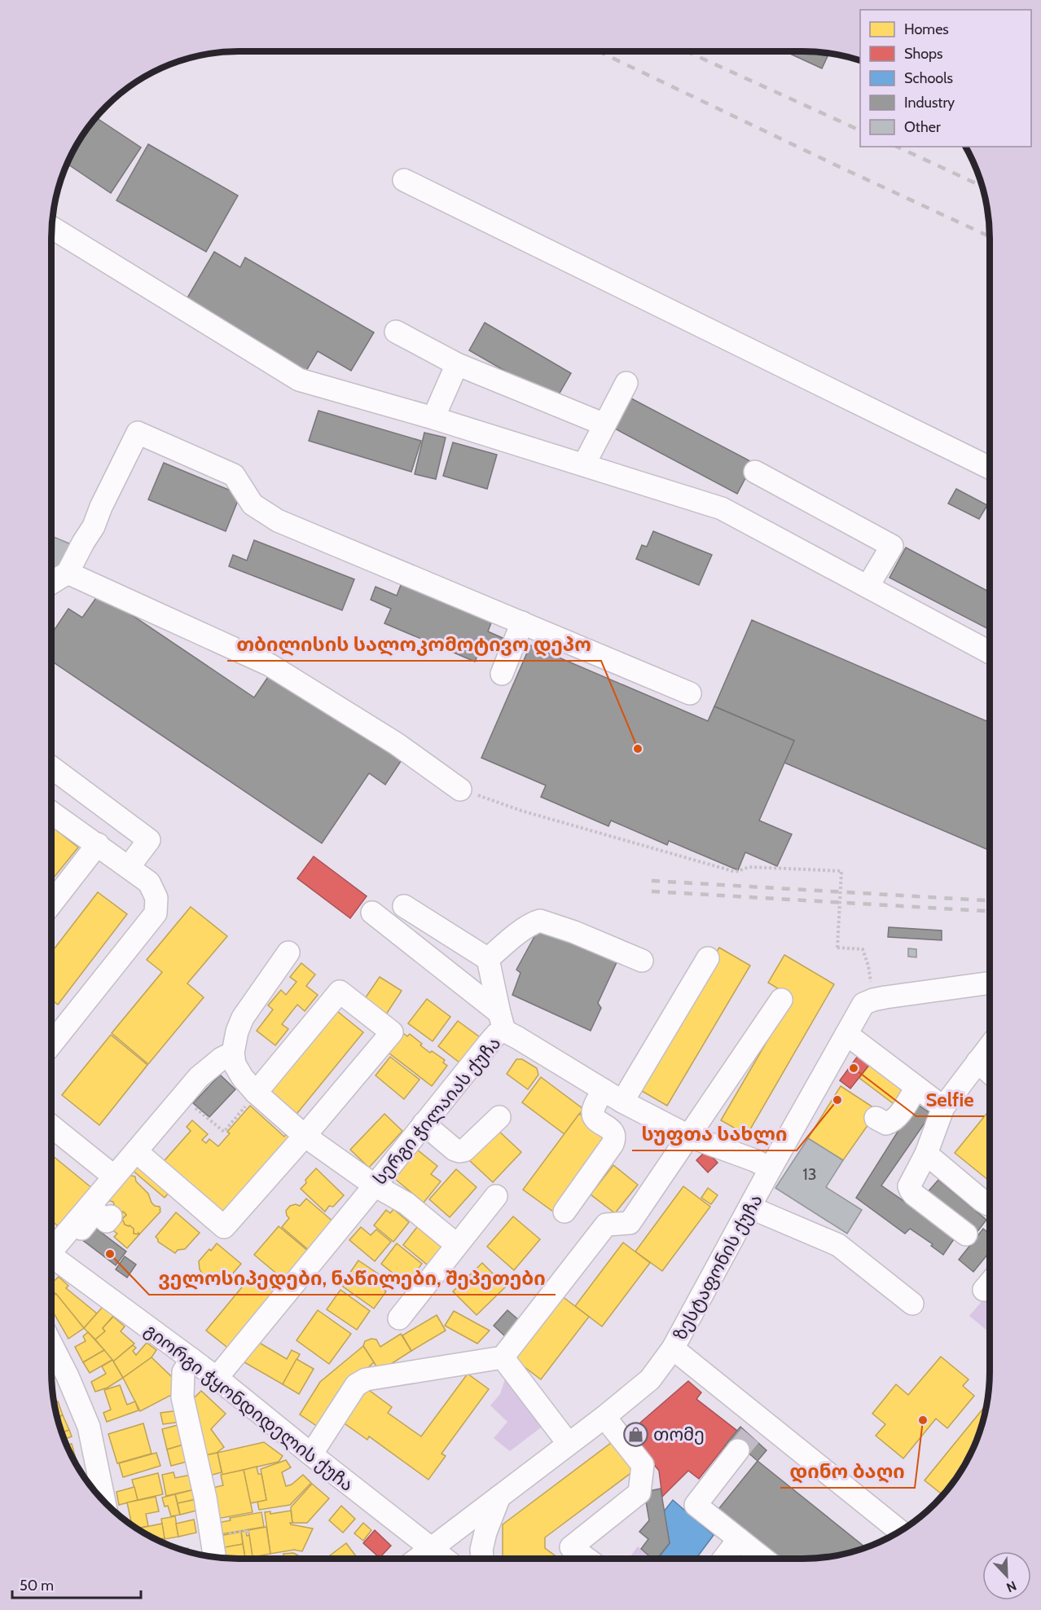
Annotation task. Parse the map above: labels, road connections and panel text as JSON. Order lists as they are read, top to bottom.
{
  "streets": {
    "street": ["სერგი ჭილაიას ქუჩა", "ზესტაფონის ქუჩა", "გიორგი ჭყონდიდელის ქუჩა"]
  },
  "crossings": [
    ["სერგი ჭილაიას ქუჩა", "ზესტაფონის ქუჩა"],
    ["სერგი ჭილაიას ქუჩა", "გიორგი ჭყონდიდელის ქუჩა"],
    ["ზესტაფონის ქუჩა", "გიორგი ჭყონდიდელის ქუჩა"]
  ],
  "places": {
    "other": [
      "თბილისის სალოკომოტივო დეპო",
      "Selfie",
      "სუფთა სახლი",
      "ველოსიპედები, ნაწილები, შეპეთები",
      "დინო ბაღი"
    ],
    "shop": ["თომე"]
  },
  "house_numbers": ["13"],
  "legend": [
    "Homes",
    "Shops",
    "Schools",
    "Industry",
    "Other"
  ],
  "scale_bar": "50 m",
  "north": "bottom right"
}
